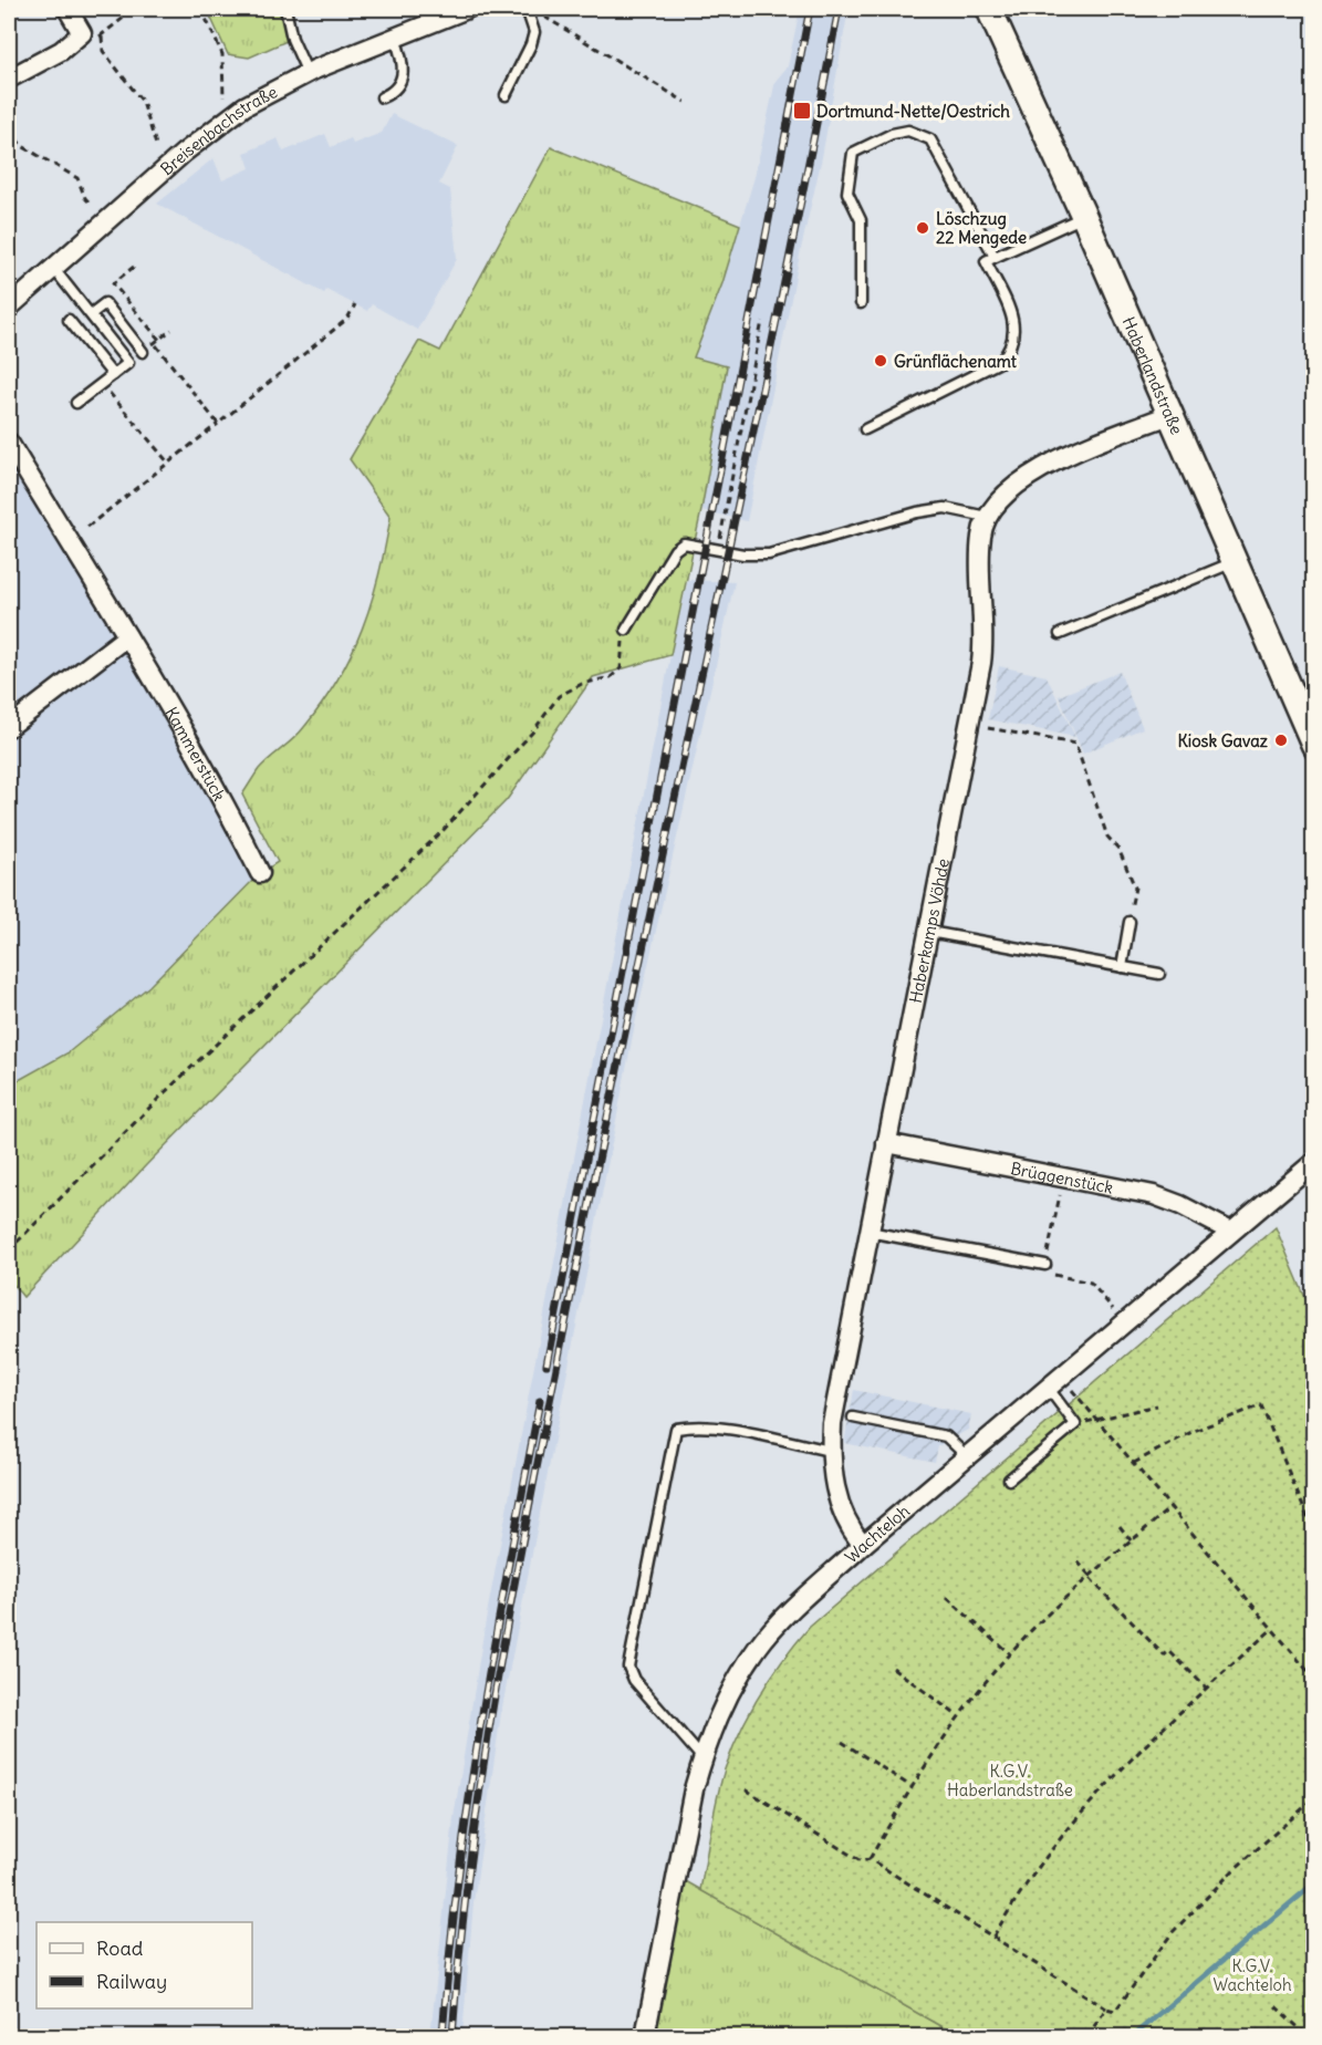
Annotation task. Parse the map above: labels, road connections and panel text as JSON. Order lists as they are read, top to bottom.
{
  "streets": {
    "street": [
      "Breisenbachstraße",
      "Haberlandstraße",
      "Kammerstück",
      "Haberkamps Vöhde",
      "Brüggenstück",
      "Wachteloh"
    ]
  },
  "crossings": [
    ["Haberlandstraße", "Haberkamps Vöhde"],
    ["Haberkamps Vöhde", "Brüggenstück"],
    ["Haberkamps Vöhde", "Wachteloh"],
    ["Brüggenstück", "Wachteloh"]
  ],
  "parks": ["K.G.V. Haberlandstraße", "K.G.V. Wachteloh"],
  "places": {
    "transit": ["Dortmund-Nette/Oestrich"],
    "other": ["Löschzug 22 Mengede", "Grünflächenamt", "Kiosk Gavaz"]
  },
  "legend": ["Road", "Railway"]
}
